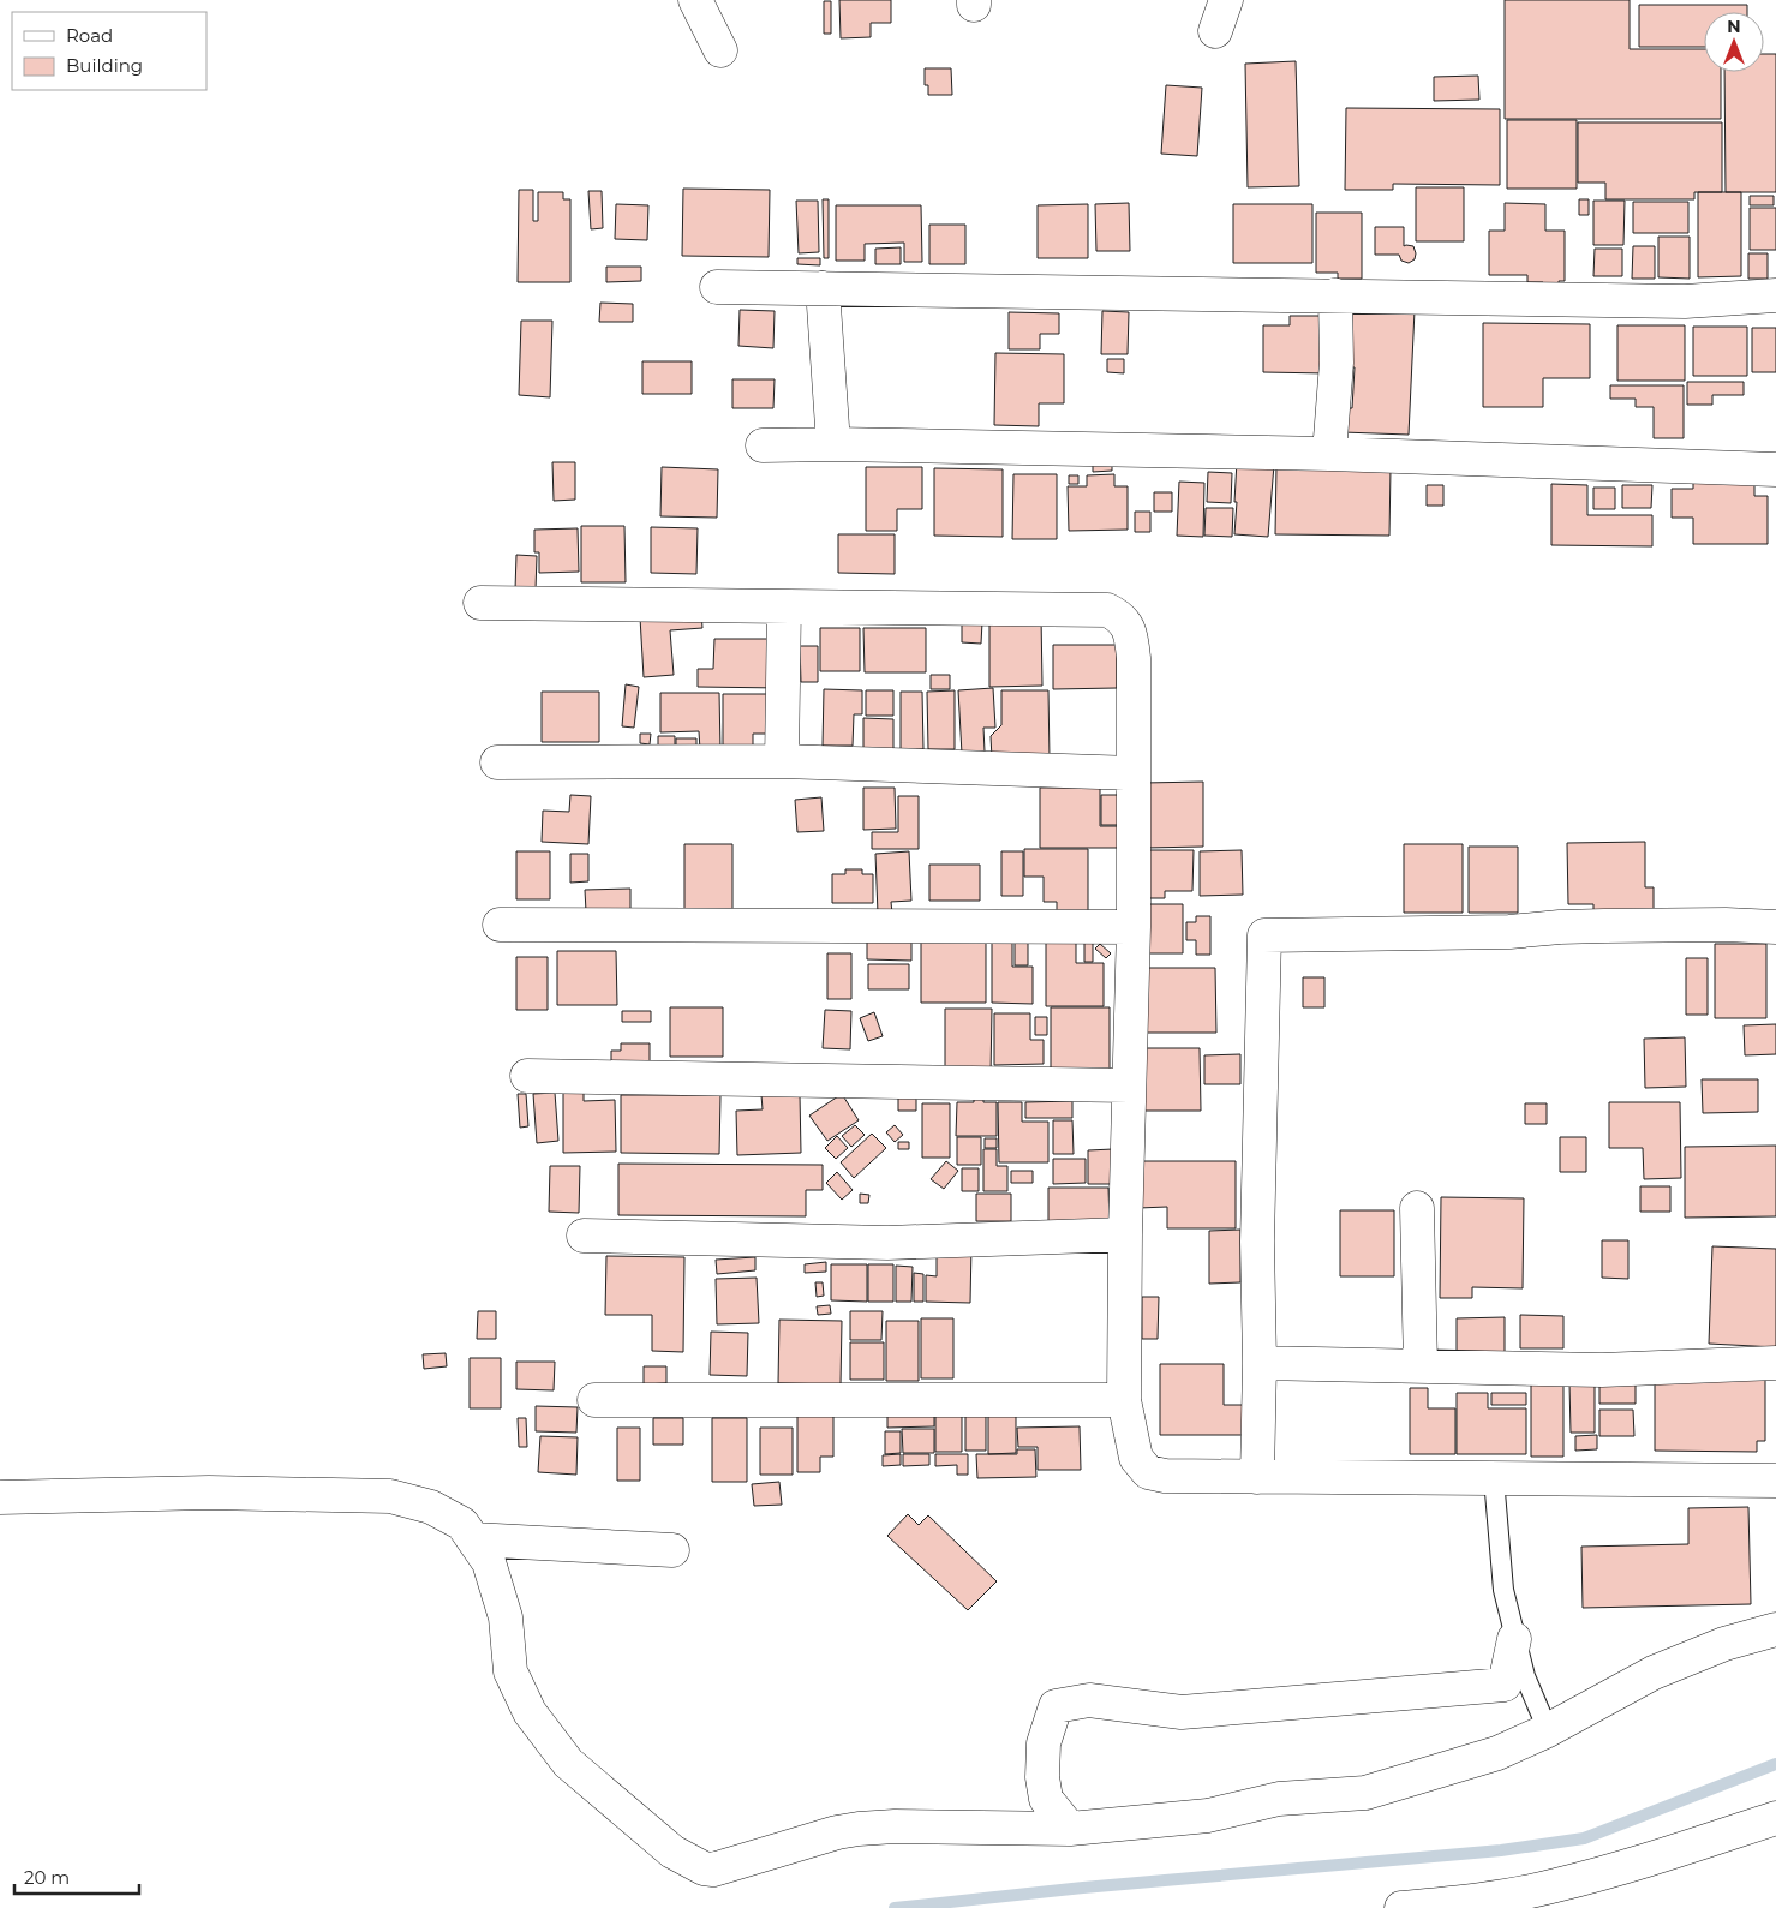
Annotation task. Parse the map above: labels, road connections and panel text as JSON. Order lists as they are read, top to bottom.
{
  "legend": ["Road", "Building"],
  "scale_bar": "20 m",
  "north": "top"
}
